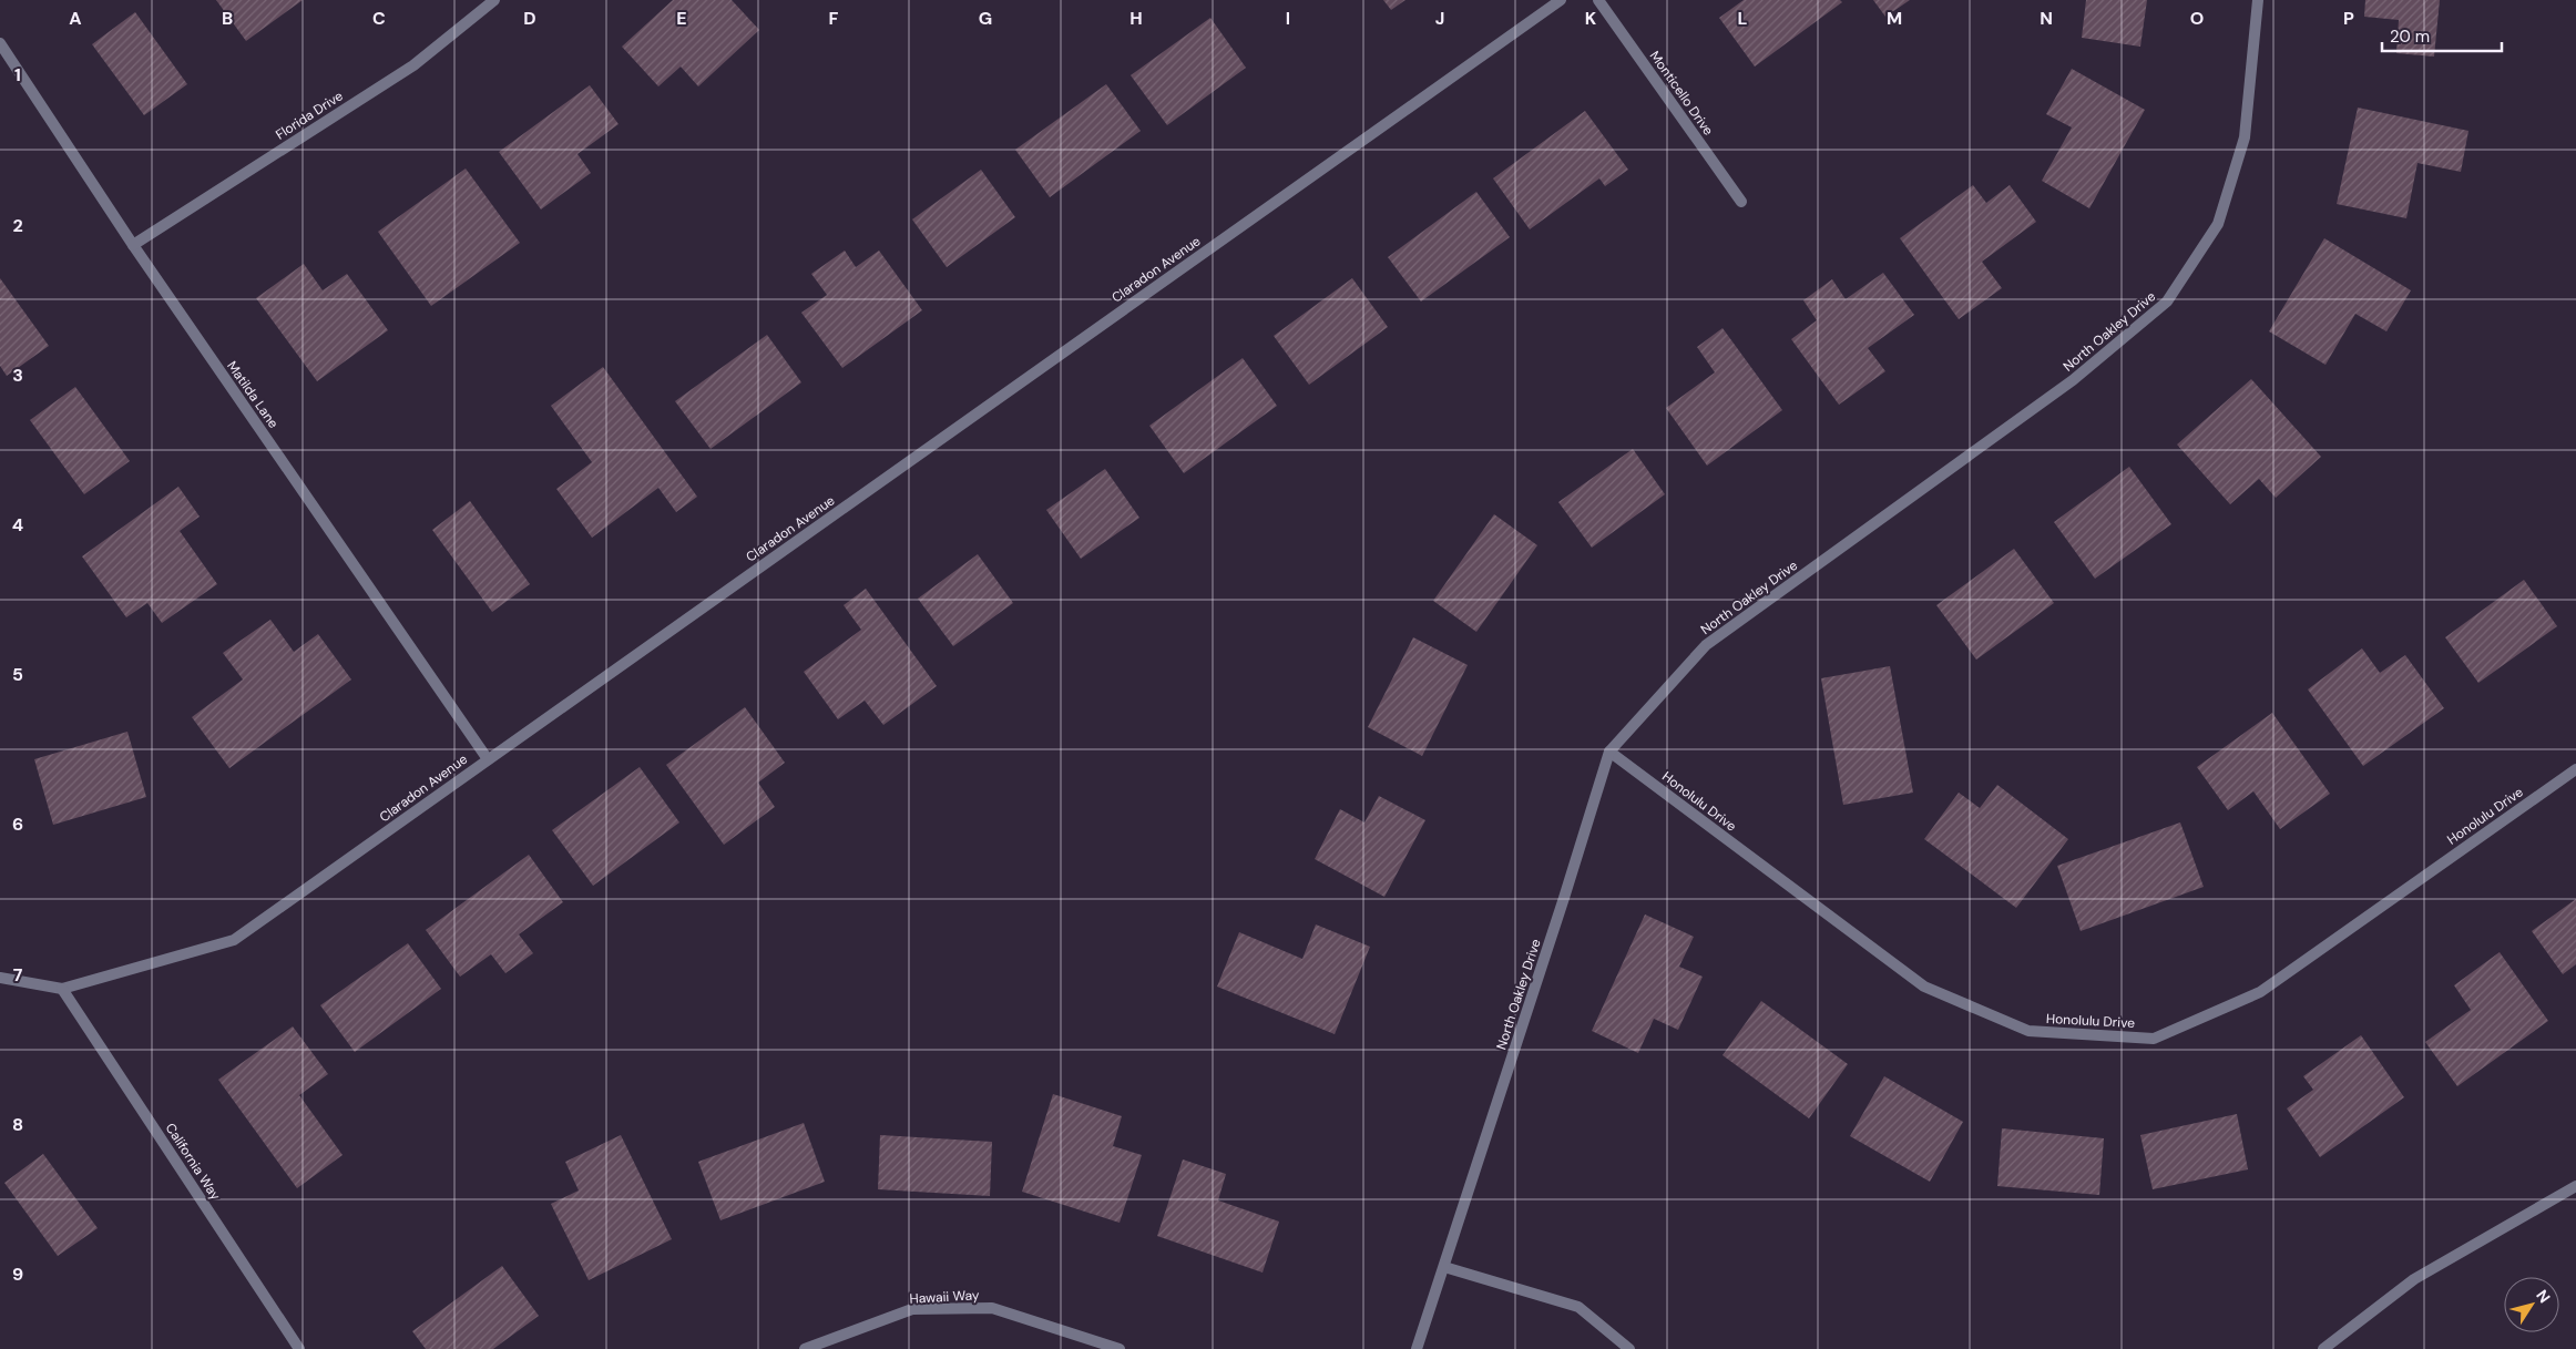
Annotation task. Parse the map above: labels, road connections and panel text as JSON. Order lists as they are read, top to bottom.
{
  "streets": {
    "street": [
      "Monticello Drive",
      "Florida Drive",
      "Claradon Avenue",
      "North Oakley Drive",
      "Matilda Lane",
      "Honolulu Drive",
      "California Way",
      "Hawaii Way"
    ]
  },
  "crossings": [
    ["Florida Drive", "Matilda Lane"],
    ["Claradon Avenue", "Matilda Lane"],
    ["Claradon Avenue", "California Way"],
    ["North Oakley Drive", "Honolulu Drive"]
  ],
  "scale_bar": "20 m",
  "north": "top right",
  "grid": {
    "columns": [
      "A",
      "B",
      "C",
      "D",
      "E",
      "F",
      "G",
      "H",
      "I",
      "J",
      "K",
      "L",
      "M",
      "N",
      "O",
      "P"
    ],
    "rows": [
      "1",
      "2",
      "3",
      "4",
      "5",
      "6",
      "7",
      "8",
      "9"
    ]
  }
}
